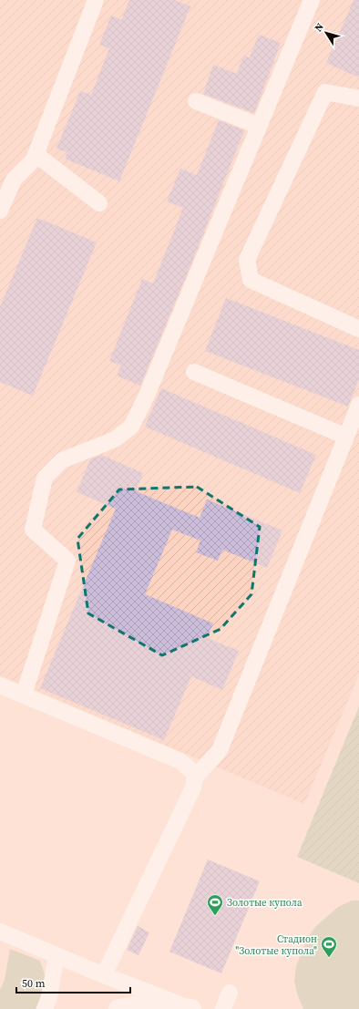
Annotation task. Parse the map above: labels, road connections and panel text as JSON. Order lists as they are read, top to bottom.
{
  "places": {
    "sports": ["Золотые купола", "Стадион \"Золотые купола\""]
  },
  "scale_bar": "50 m",
  "north": "top left"
}
